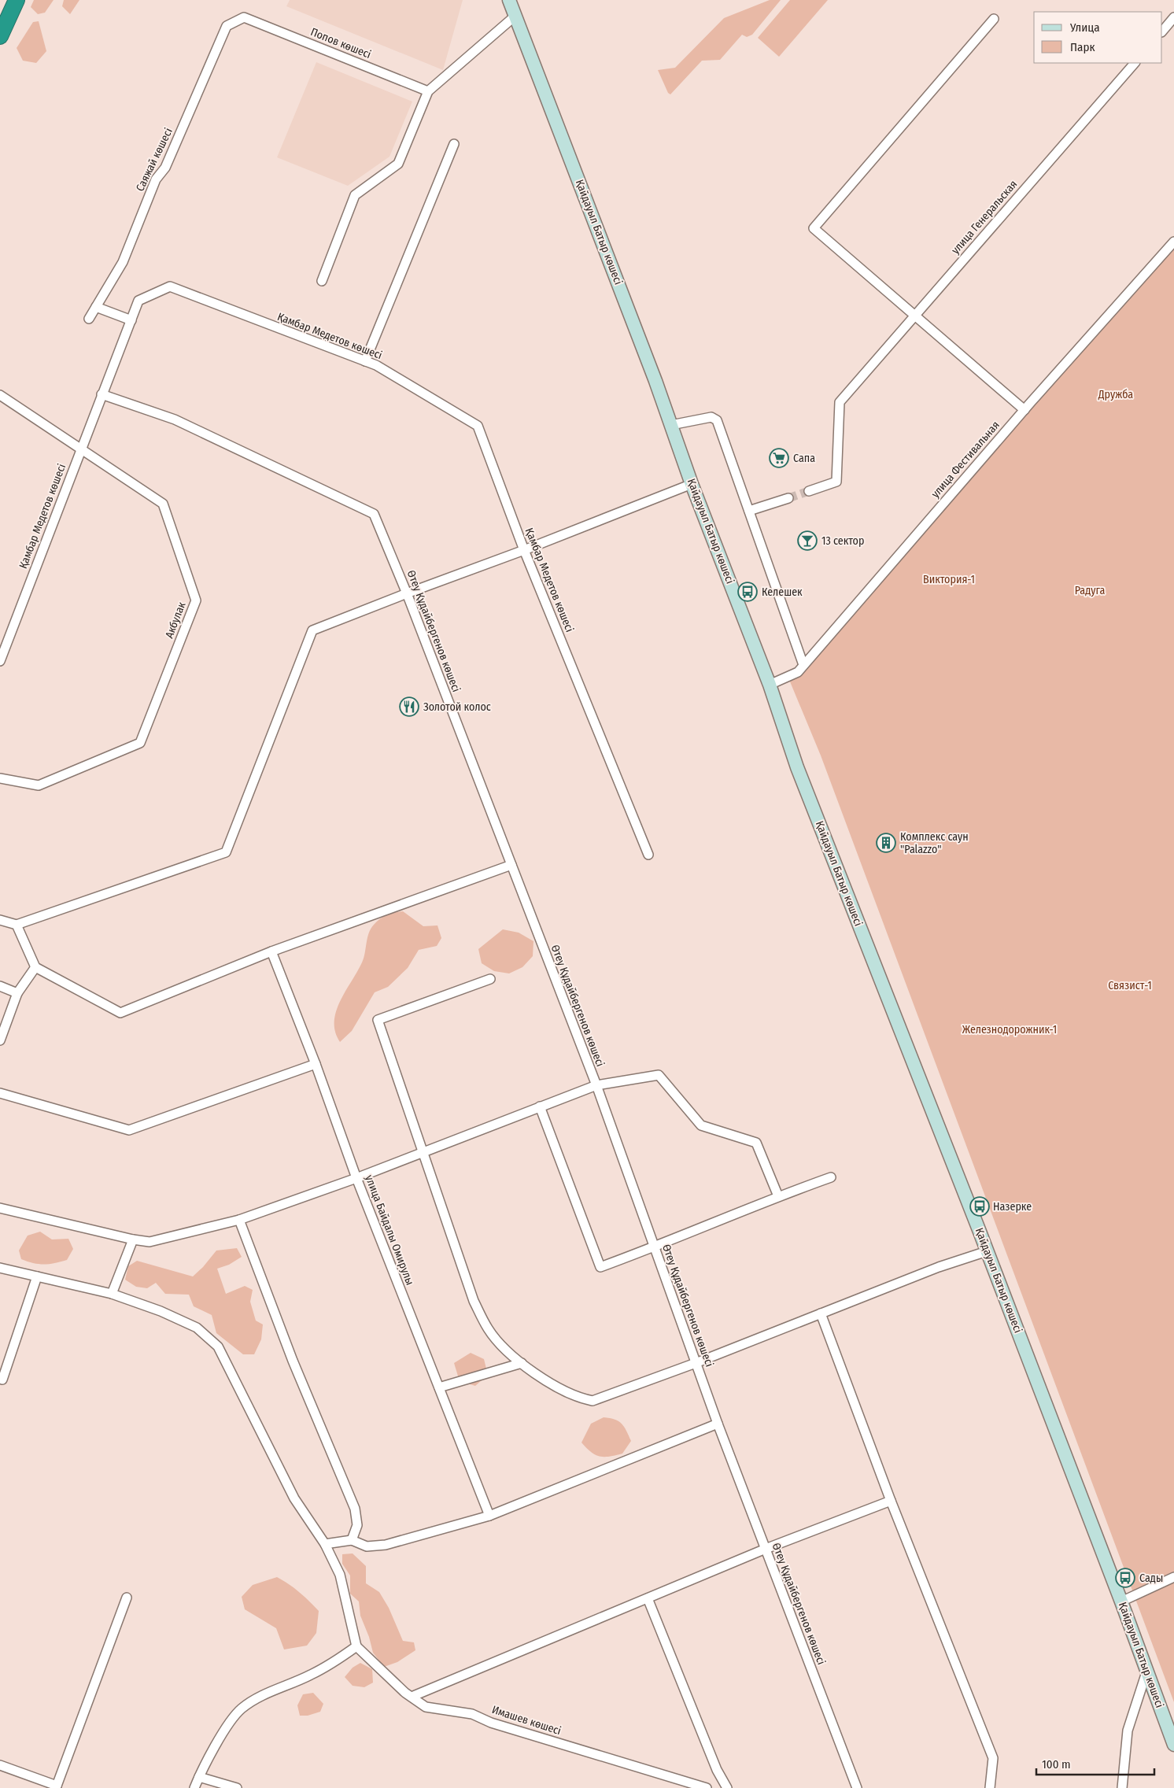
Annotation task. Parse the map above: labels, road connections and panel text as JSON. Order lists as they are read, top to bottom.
{
  "streets": {
    "street": [
      "Попов көшесі",
      "Саяжай көшесі",
      "улица Генеральская",
      "Қайдауыл Батыр көшесі",
      "Қамбар Медетов көшесі",
      "улица Фестивальная",
      "Акбулак",
      "Өтеу Құдайбергенов көшесі",
      "улица Байдалы Омирулы",
      "Имашев көшесі"
    ]
  },
  "crossings": [
    ["Попов көшесі", "Саяжай көшесі"],
    ["Қайдауыл Батыр көшесі", "улица Фестивальная"],
    ["Қамбар Медетов көшесі", "Акбулак"],
    ["Қамбар Медетов көшесі", "Өтеу Құдайбергенов көшесі"]
  ],
  "parks": [
    "Дружба",
    "Виктория-1",
    "Радуга",
    "Связист-1",
    "Железнодорожник-1"
  ],
  "places": {
    "supermarket": ["Сапа"],
    "bar": ["13 сектор"],
    "bus stop": ["Келешек", "Назерке", "Сады"],
    "restaurant": ["Золотой колос"],
    "building": ["Комплекс саун \"Palazzo\""]
  },
  "legend": ["Улица", "Парк"],
  "scale_bar": "100 m"
}
